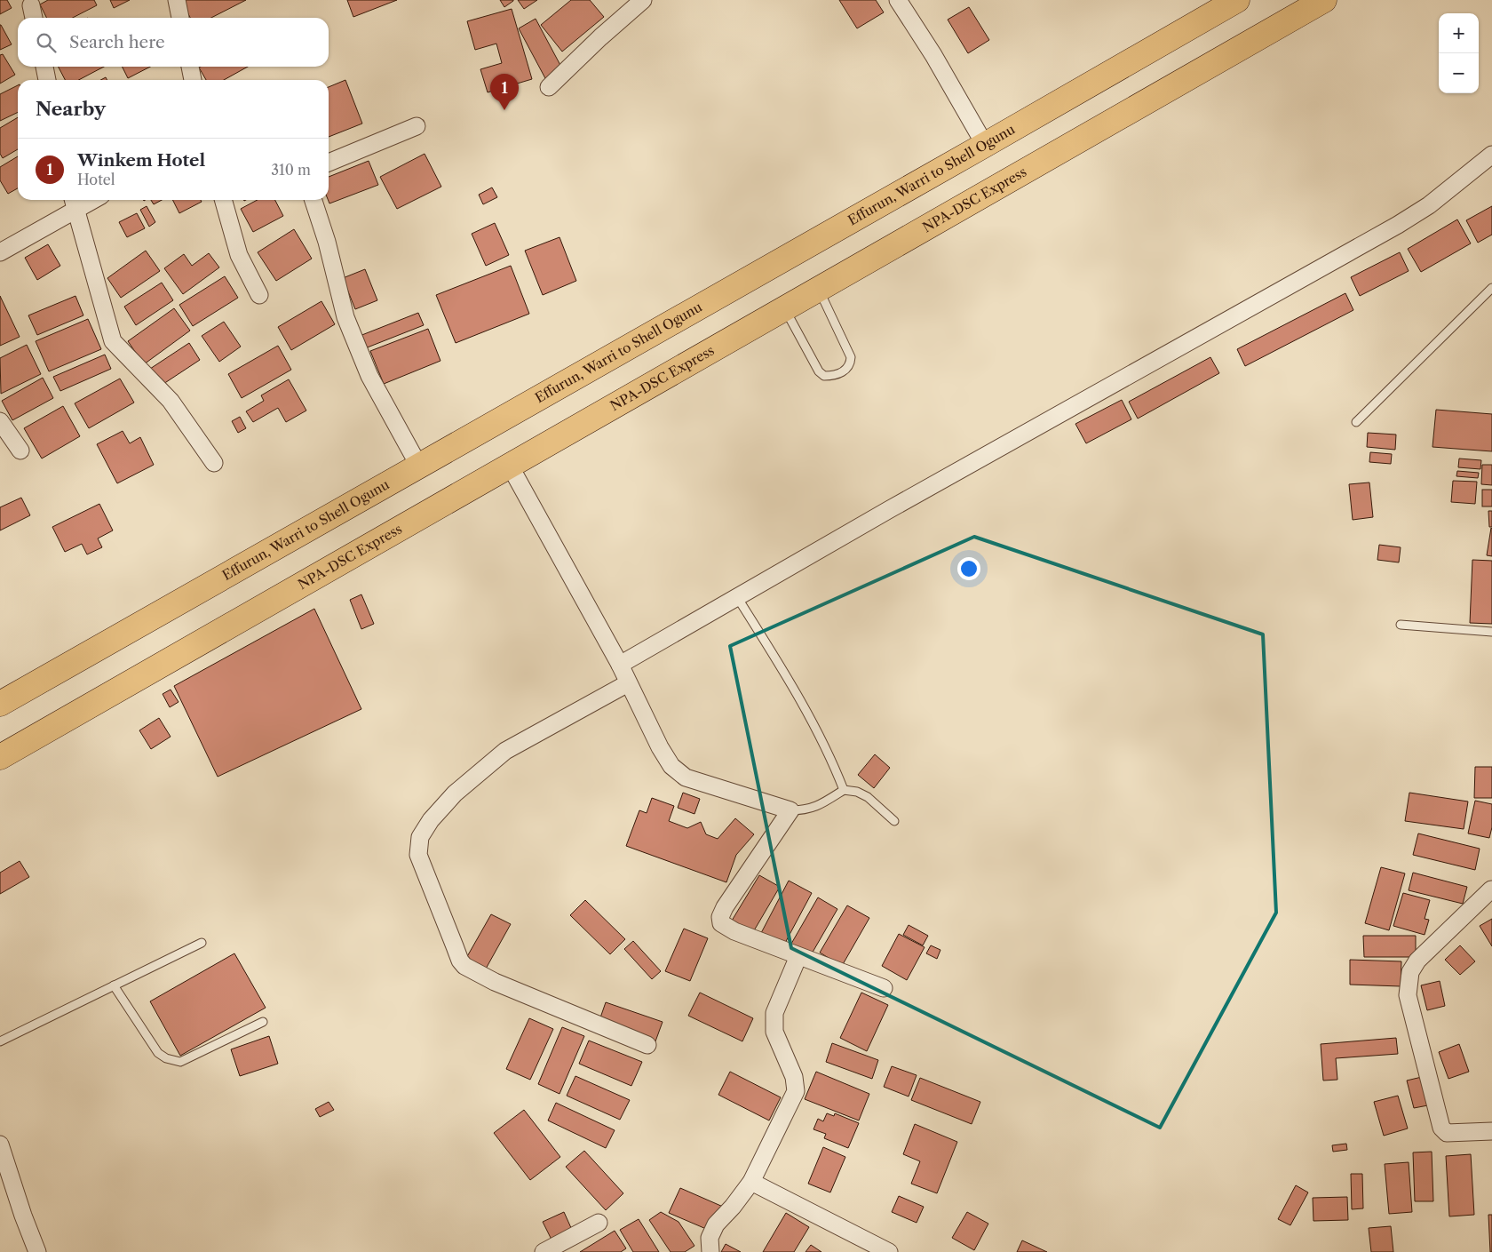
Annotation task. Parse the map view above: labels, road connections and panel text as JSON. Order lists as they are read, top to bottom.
{
  "streets": {
    "main road": ["Effurun, Warri to Shell Ogunu", "NPA-DSC Express"]
  },
  "page": {
    "map_buttons": ["+", "−"],
    "search": "Search here",
    "pins": "1",
    "heading": "Nearby",
    "list": [
      {
        "mark": "1",
        "name": "Winkem Hotel",
        "note": "Hotel",
        "value": "310 m"
      }
    ]
  }
}
